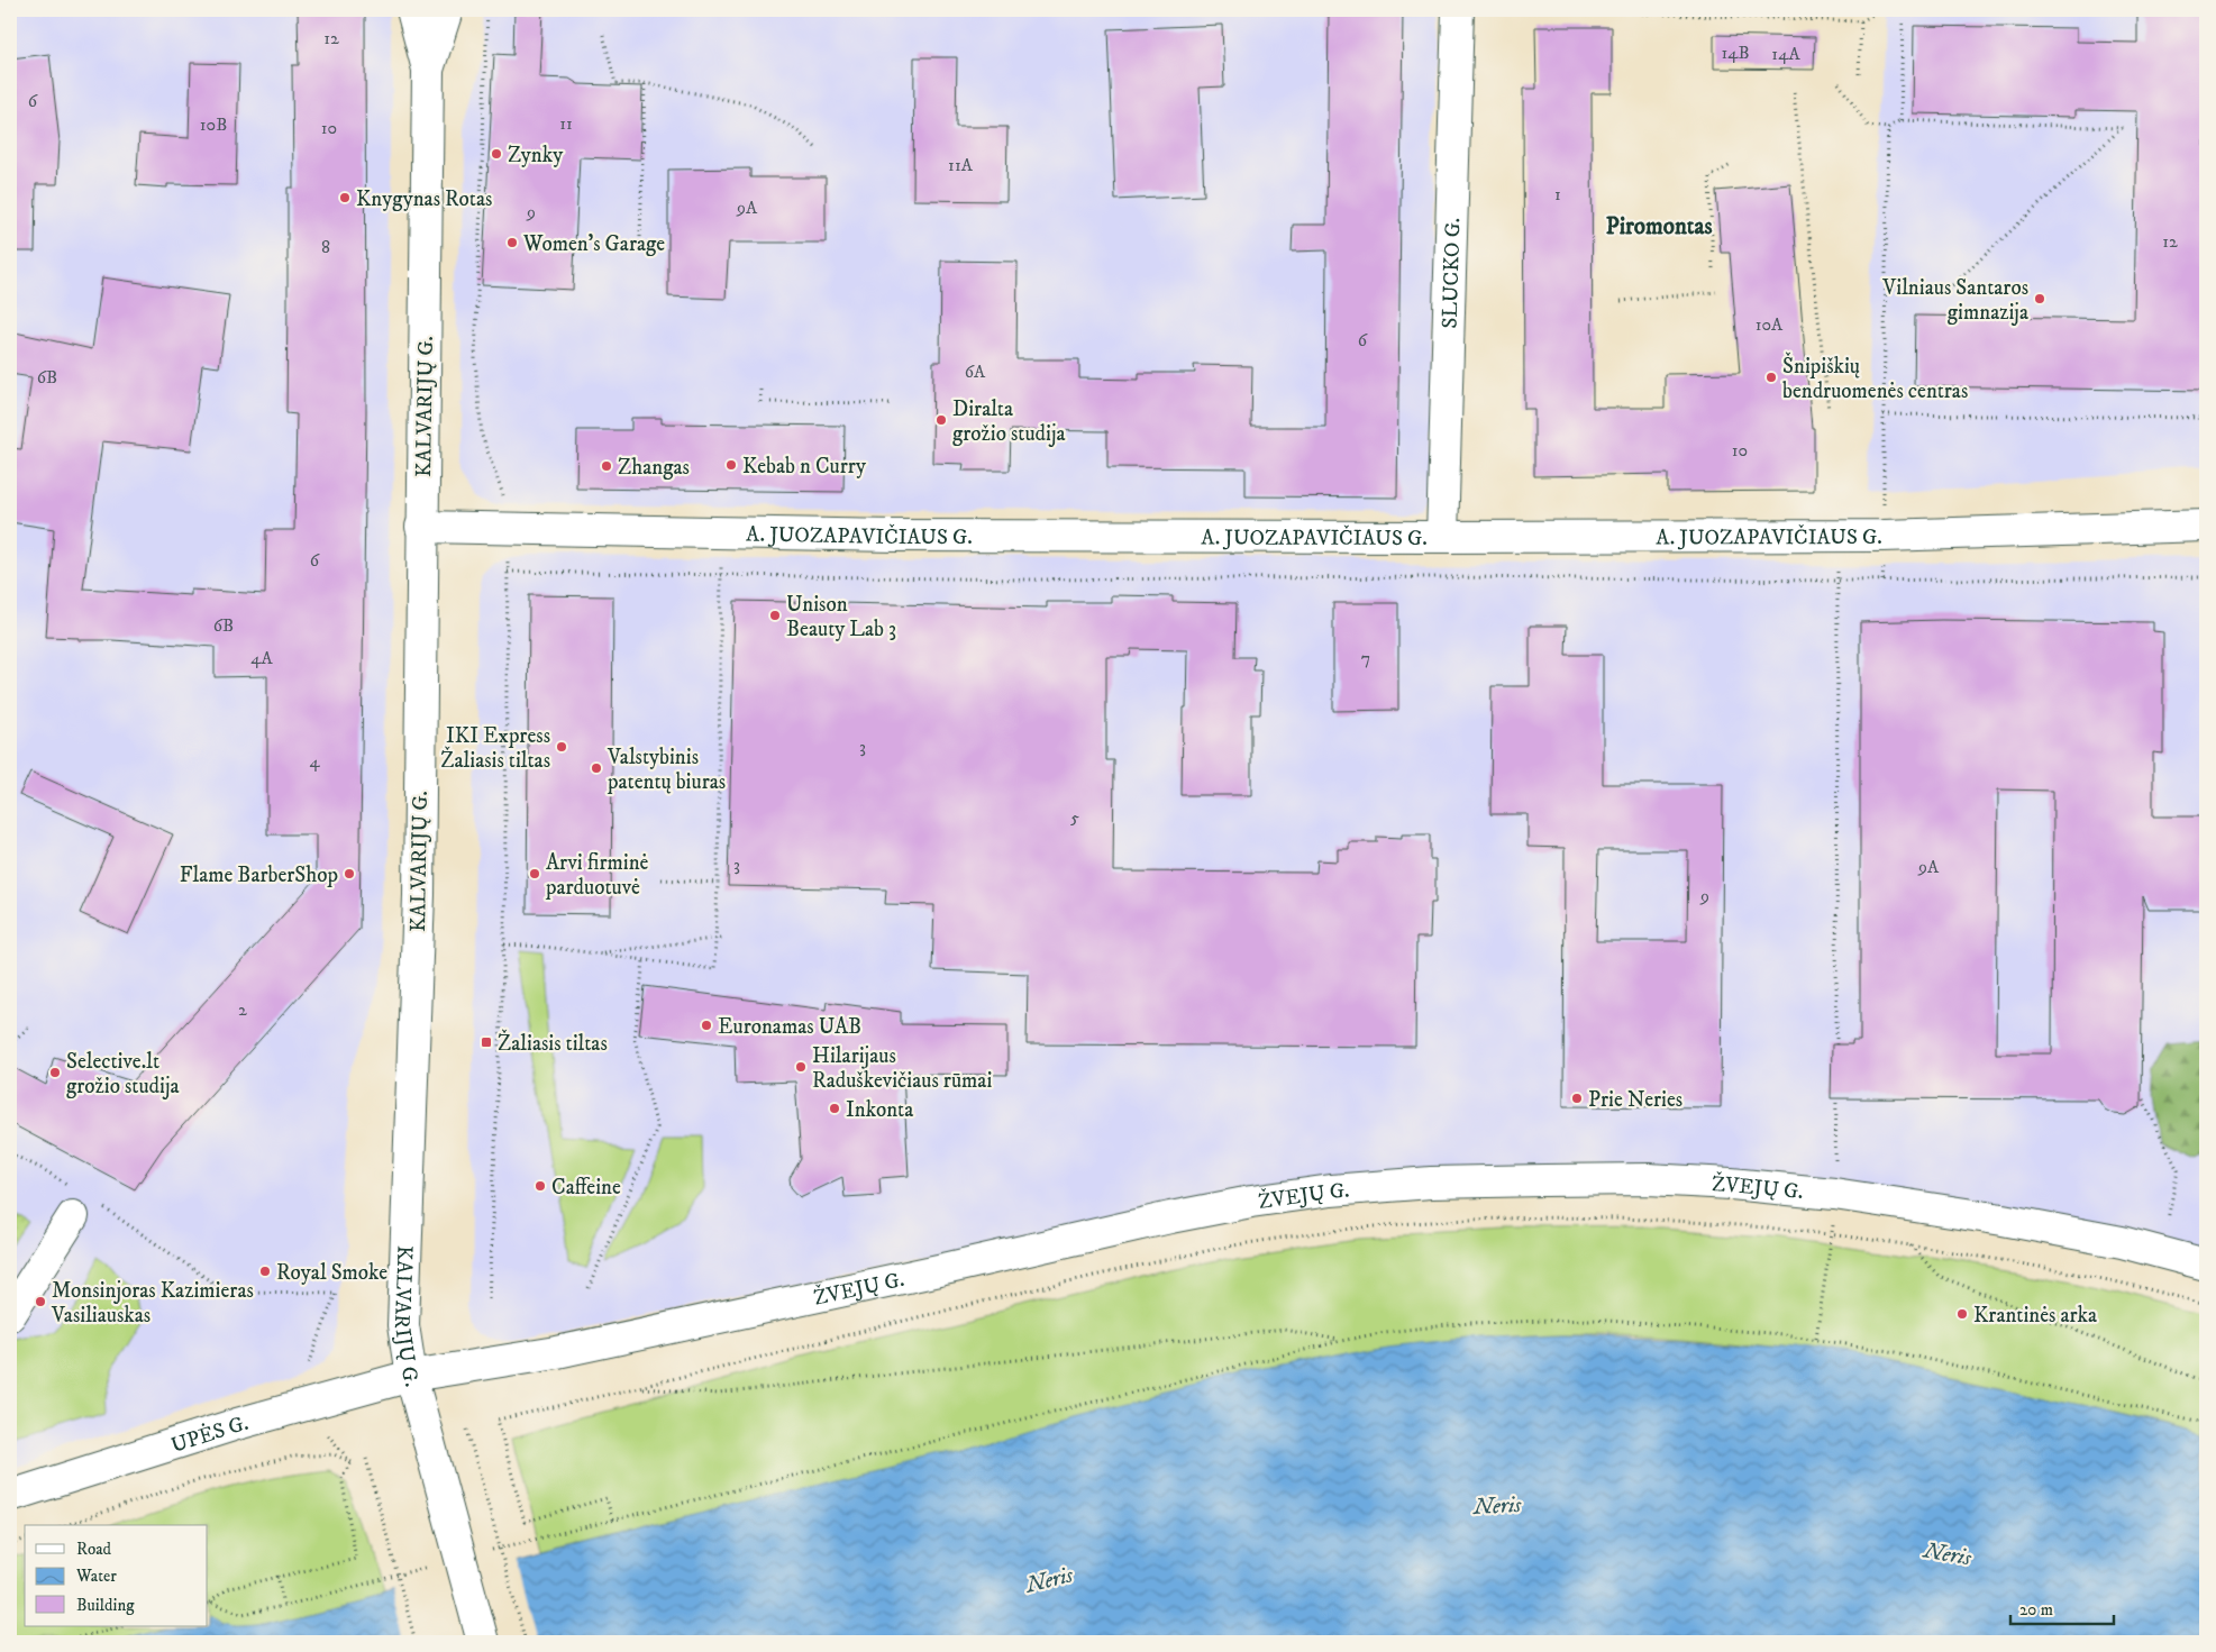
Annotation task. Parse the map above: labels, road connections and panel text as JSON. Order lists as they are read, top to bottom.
{
  "streets": {
    "street": [
      "SLUCKO G.",
      "KALVARIJŲ G.",
      "A. JUOZAPAVIČIAUS G.",
      "ŽVEJŲ G.",
      "UPĖS G."
    ]
  },
  "crossings": [
    ["SLUCKO G.", "A. JUOZAPAVIČIAUS G."],
    ["KALVARIJŲ G.", "A. JUOZAPAVIČIAUS G."],
    ["KALVARIJŲ G.", "ŽVEJŲ G."],
    ["KALVARIJŲ G.", "UPĖS G."],
    ["ŽVEJŲ G.", "UPĖS G."]
  ],
  "districts": ["Piromontas"],
  "water": ["Neris"],
  "places": {
    "other": [
      "Zynky",
      "Knygynas Rotas",
      "Women's Garage",
      "Vilniaus Santaros gimnazija",
      "Šnipiškių bendruomenės centras",
      "Diralta grožio studija",
      "Kebab n Curry",
      "Zhangas",
      "Unison Beauty Lab 3",
      "IKI Express Žaliasis tiltas",
      "Valstybinis patentų biuras",
      "Flame BarberShop",
      "Arvi firminė parduotuvė",
      "Euronamas UAB",
      "Hilarijaus Raduškevičiaus rūmai",
      "Selective.lt grožio studija",
      "Prie Neries",
      "Inkonta",
      "Caffeine",
      "Royal Smoke",
      "Monsinjoras Kazimieras Vasiliauskas",
      "Krantinės arka"
    ],
    "transit": ["Žaliasis tiltas"]
  },
  "house_numbers": [
    "12",
    "14B",
    "14A",
    "6",
    "11",
    "10B",
    "10",
    "11A",
    "1",
    "9A",
    "9",
    "12",
    "8",
    "10A",
    "6",
    "6A",
    "6B",
    "10",
    "6",
    "6B",
    "4A",
    "7",
    "3",
    "4",
    "5",
    "3",
    "9A",
    "9",
    "2"
  ],
  "legend": ["Road", "Water", "Building"],
  "scale_bar": "20 m"
}
